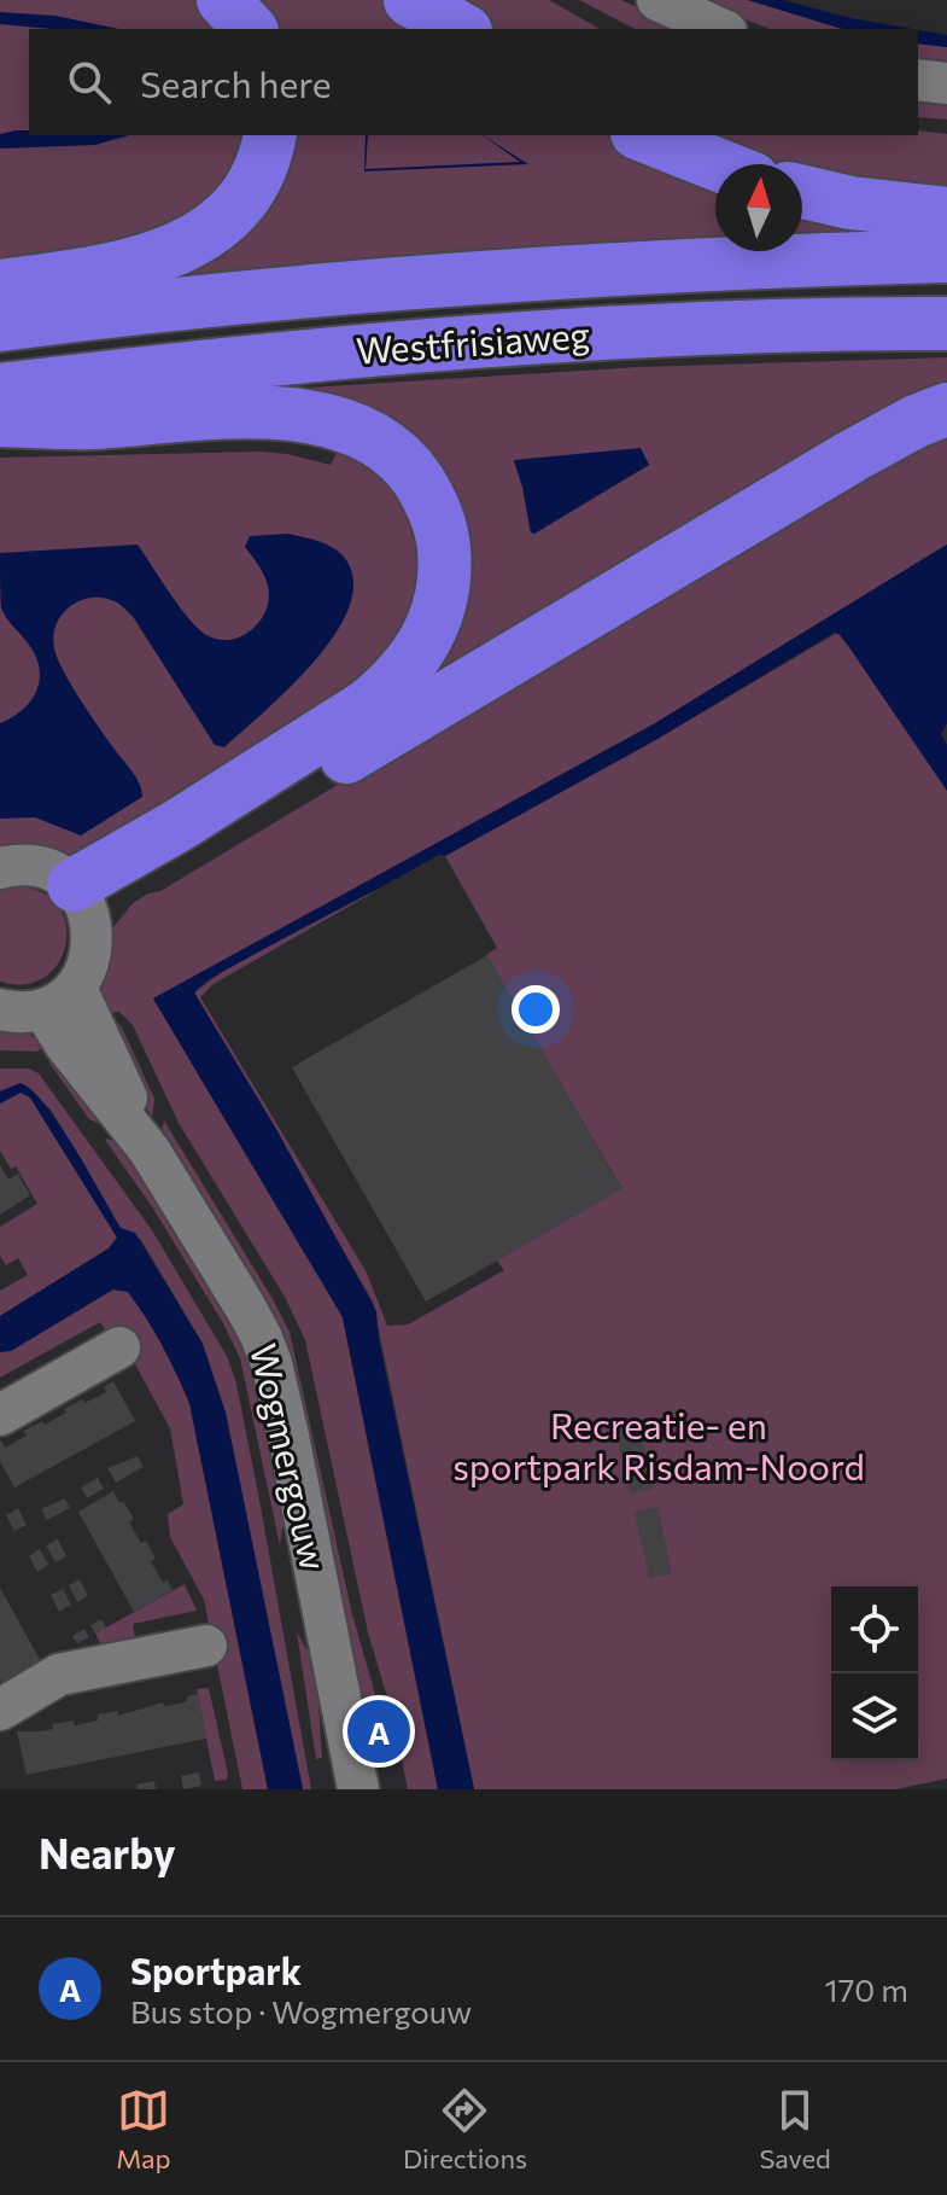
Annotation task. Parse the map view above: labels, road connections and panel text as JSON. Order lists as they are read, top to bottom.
{
  "streets": {
    "highway": ["Westfrisiaweg"],
    "street": ["Wogmergouw"]
  },
  "parks": ["Recreatie- en sportpark Risdam-Noord"],
  "north": "top",
  "page": {
    "search": "Search here",
    "pins": "A",
    "heading": "Nearby",
    "list": [
      {
        "mark": "A",
        "name": "Sportpark",
        "note": "Bus stop · Wogmergouw",
        "value": "170 m"
      }
    ],
    "nav": ["Map", "Directions", "Saved"]
  }
}
